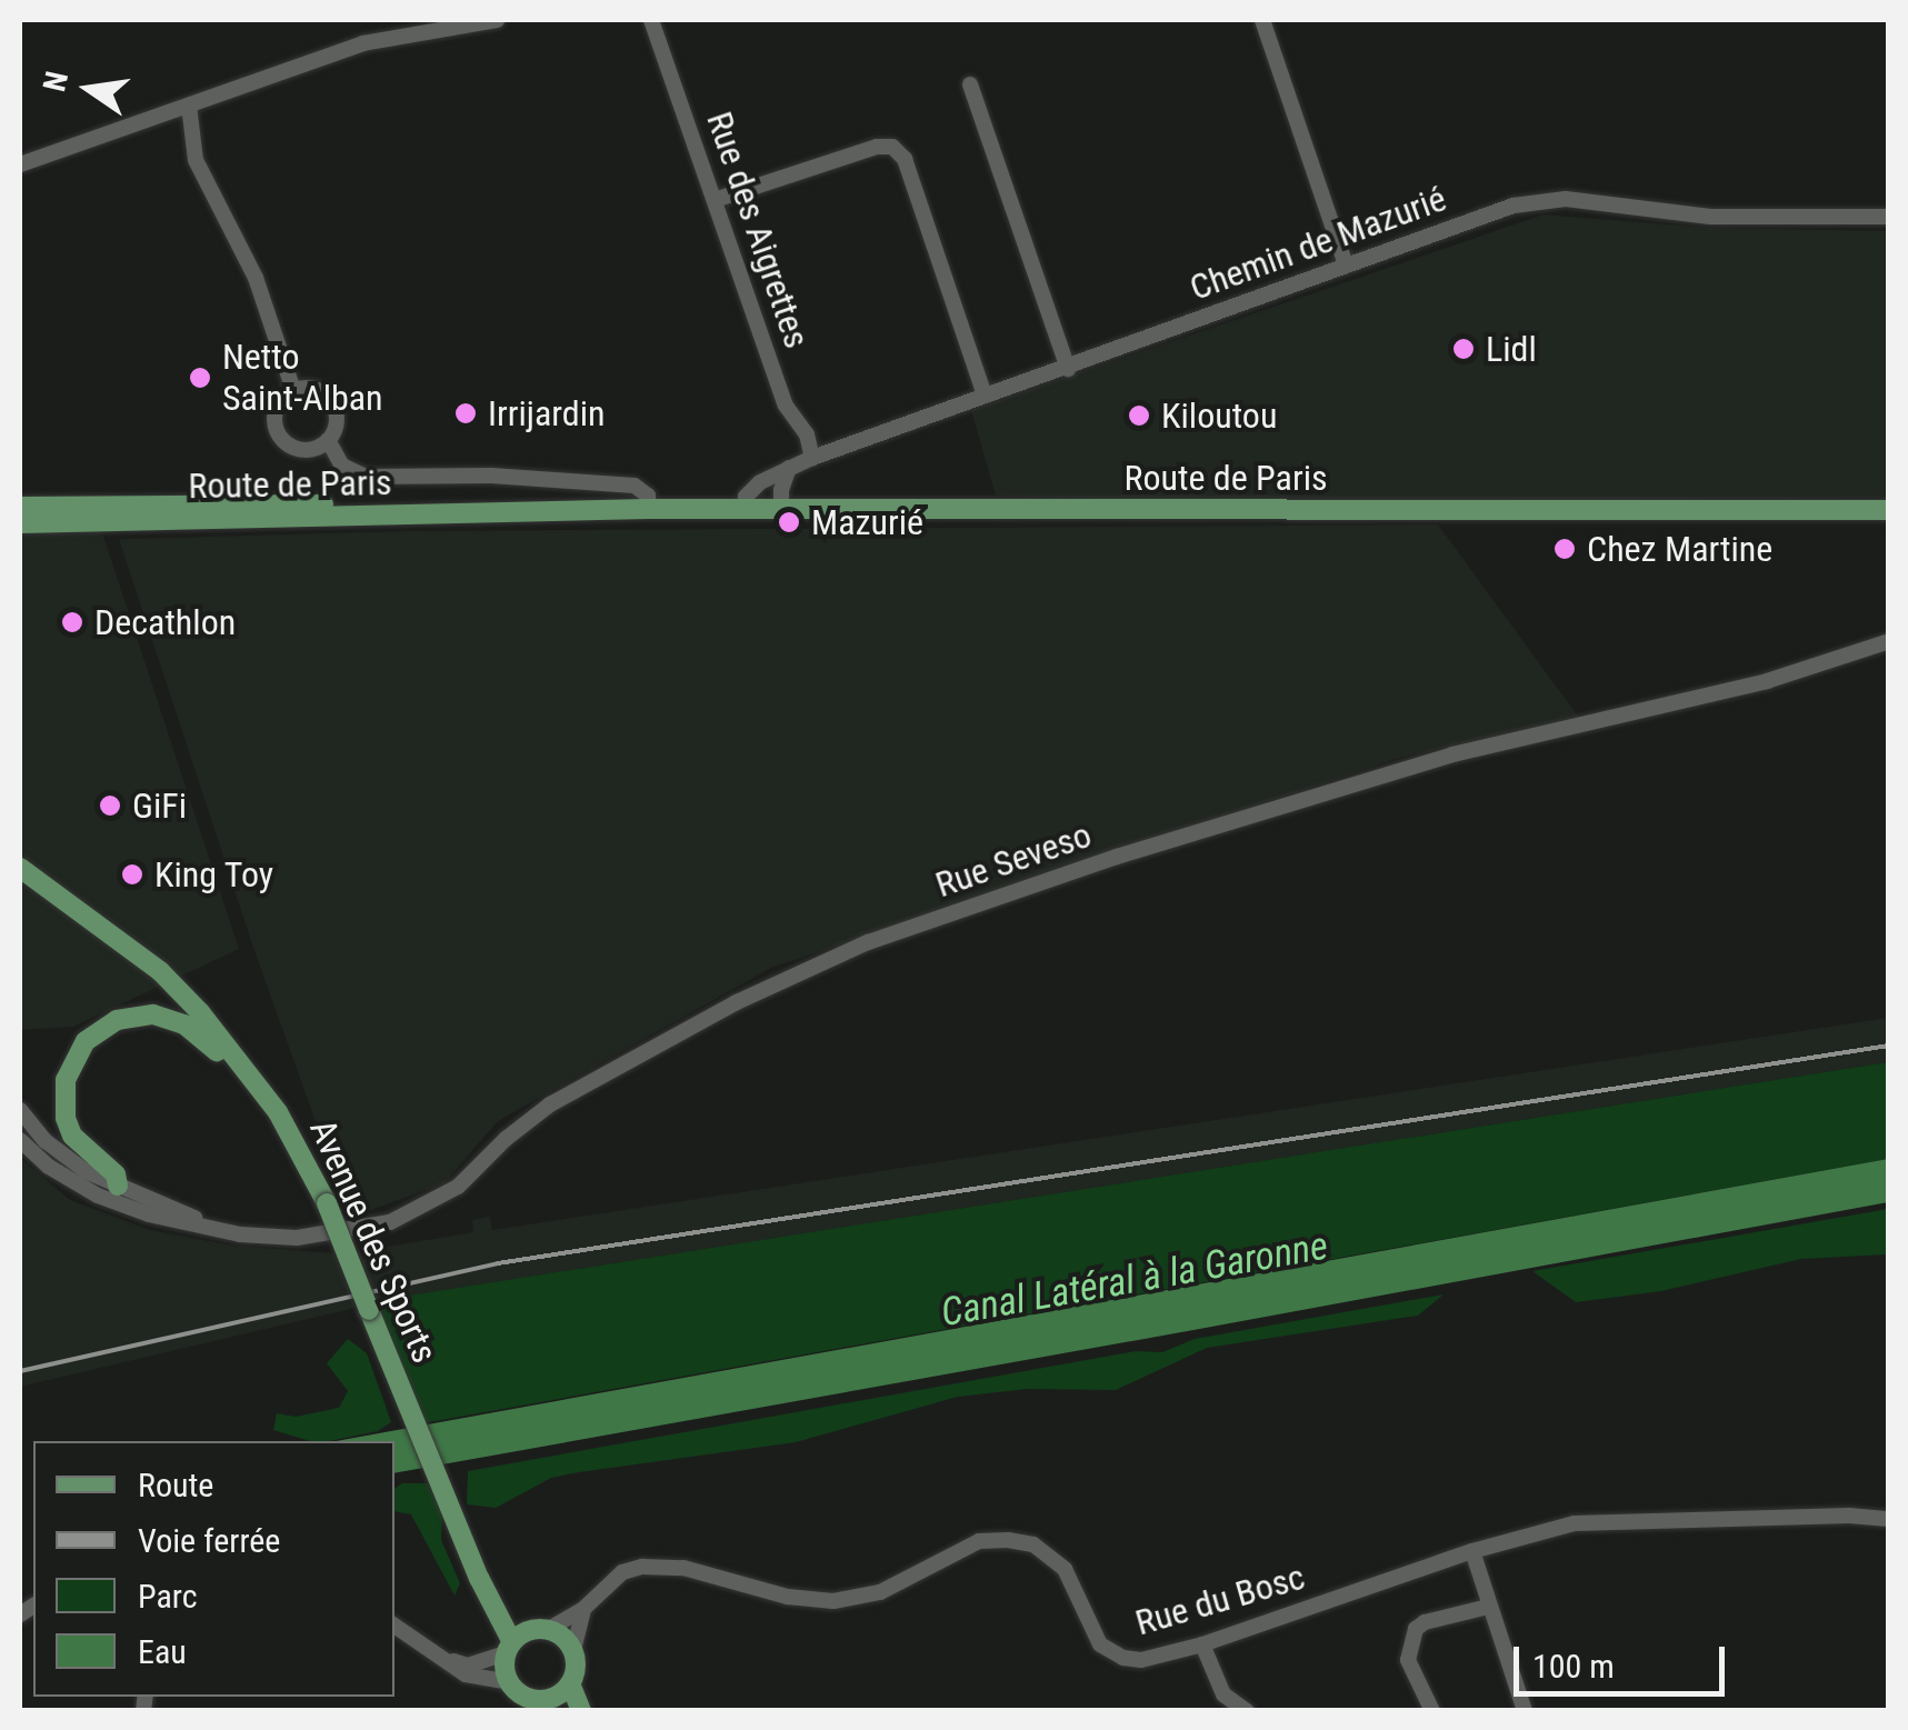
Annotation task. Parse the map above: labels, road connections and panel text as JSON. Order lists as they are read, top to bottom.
{
  "streets": {
    "main road": ["Route de Paris", "Avenue des Sports"],
    "street": [
      "Rue des Aigrettes",
      "Chemin de Mazurié",
      "Rue Seveso",
      "Rue du Bosc"
    ]
  },
  "crossings": [
    ["Rue des Aigrettes", "Chemin de Mazurié"],
    ["Chemin de Mazurié", "Route de Paris"]
  ],
  "water": ["Canal Latéral à la Garonne"],
  "places": [
    "Lidl",
    "Netto Saint-Alban",
    "Irrijardin",
    "Kiloutou",
    "Mazurié",
    "Chez Martine",
    "Decathlon",
    "GiFi",
    "King Toy"
  ],
  "legend": [
    "Route",
    "Voie ferrée",
    "Parc",
    "Eau"
  ],
  "scale_bar": "100 m",
  "north": "left"
}
